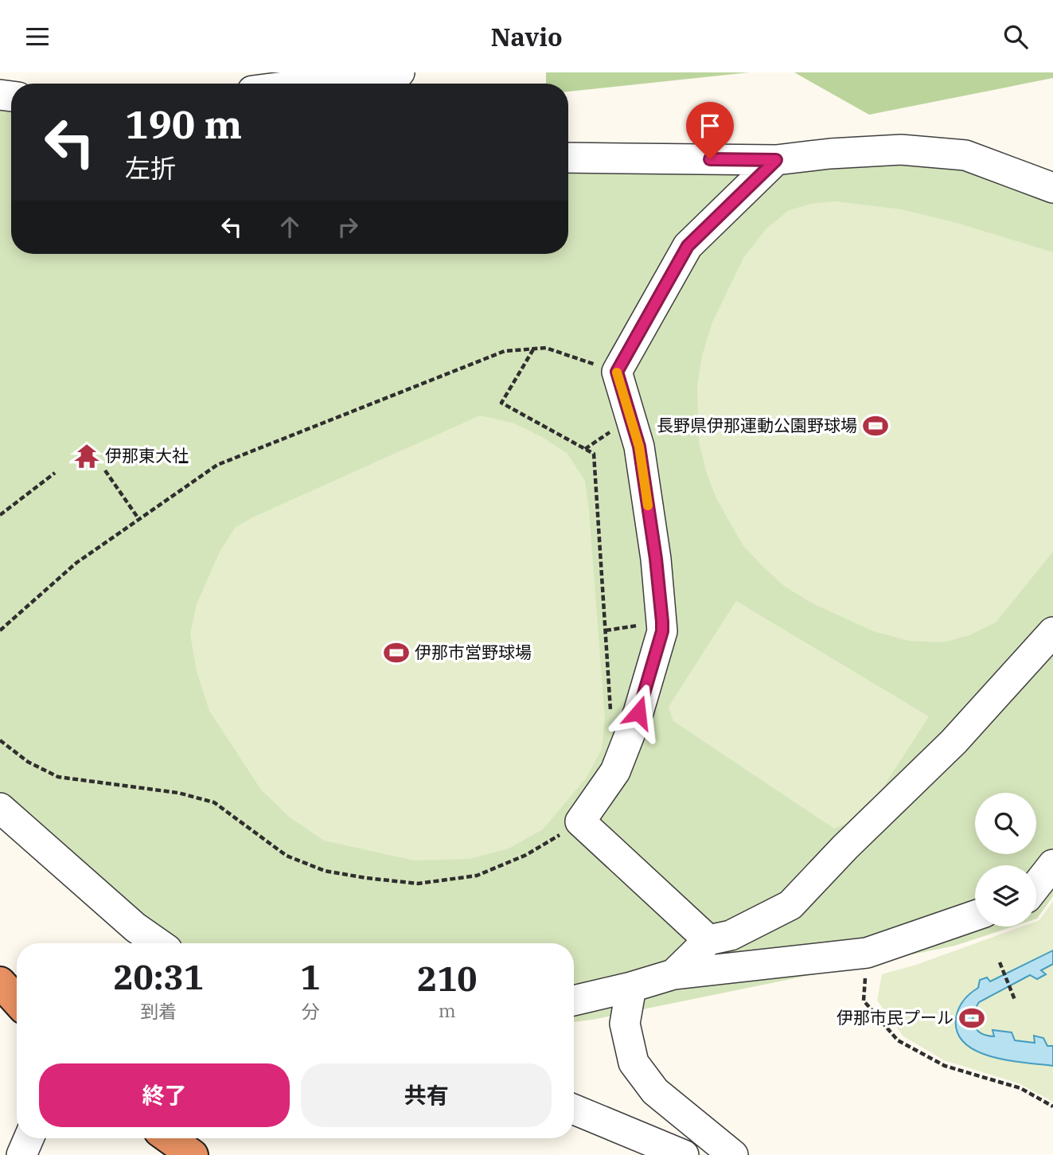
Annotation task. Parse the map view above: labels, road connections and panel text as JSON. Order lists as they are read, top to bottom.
{
  "places": {
    "sports": ["長野県伊那運動公園野球場", "伊那市営野球場", "伊那市民プール"],
    "temple": ["伊那東大社"]
  },
  "page": {
    "header": "Navio",
    "turn": ["190 m", "左折"],
    "eta": [
      "20:31",
      "到着",
      "1",
      "分",
      "210",
      "m"
    ],
    "buttons": ["終了", "共有"]
  }
}
